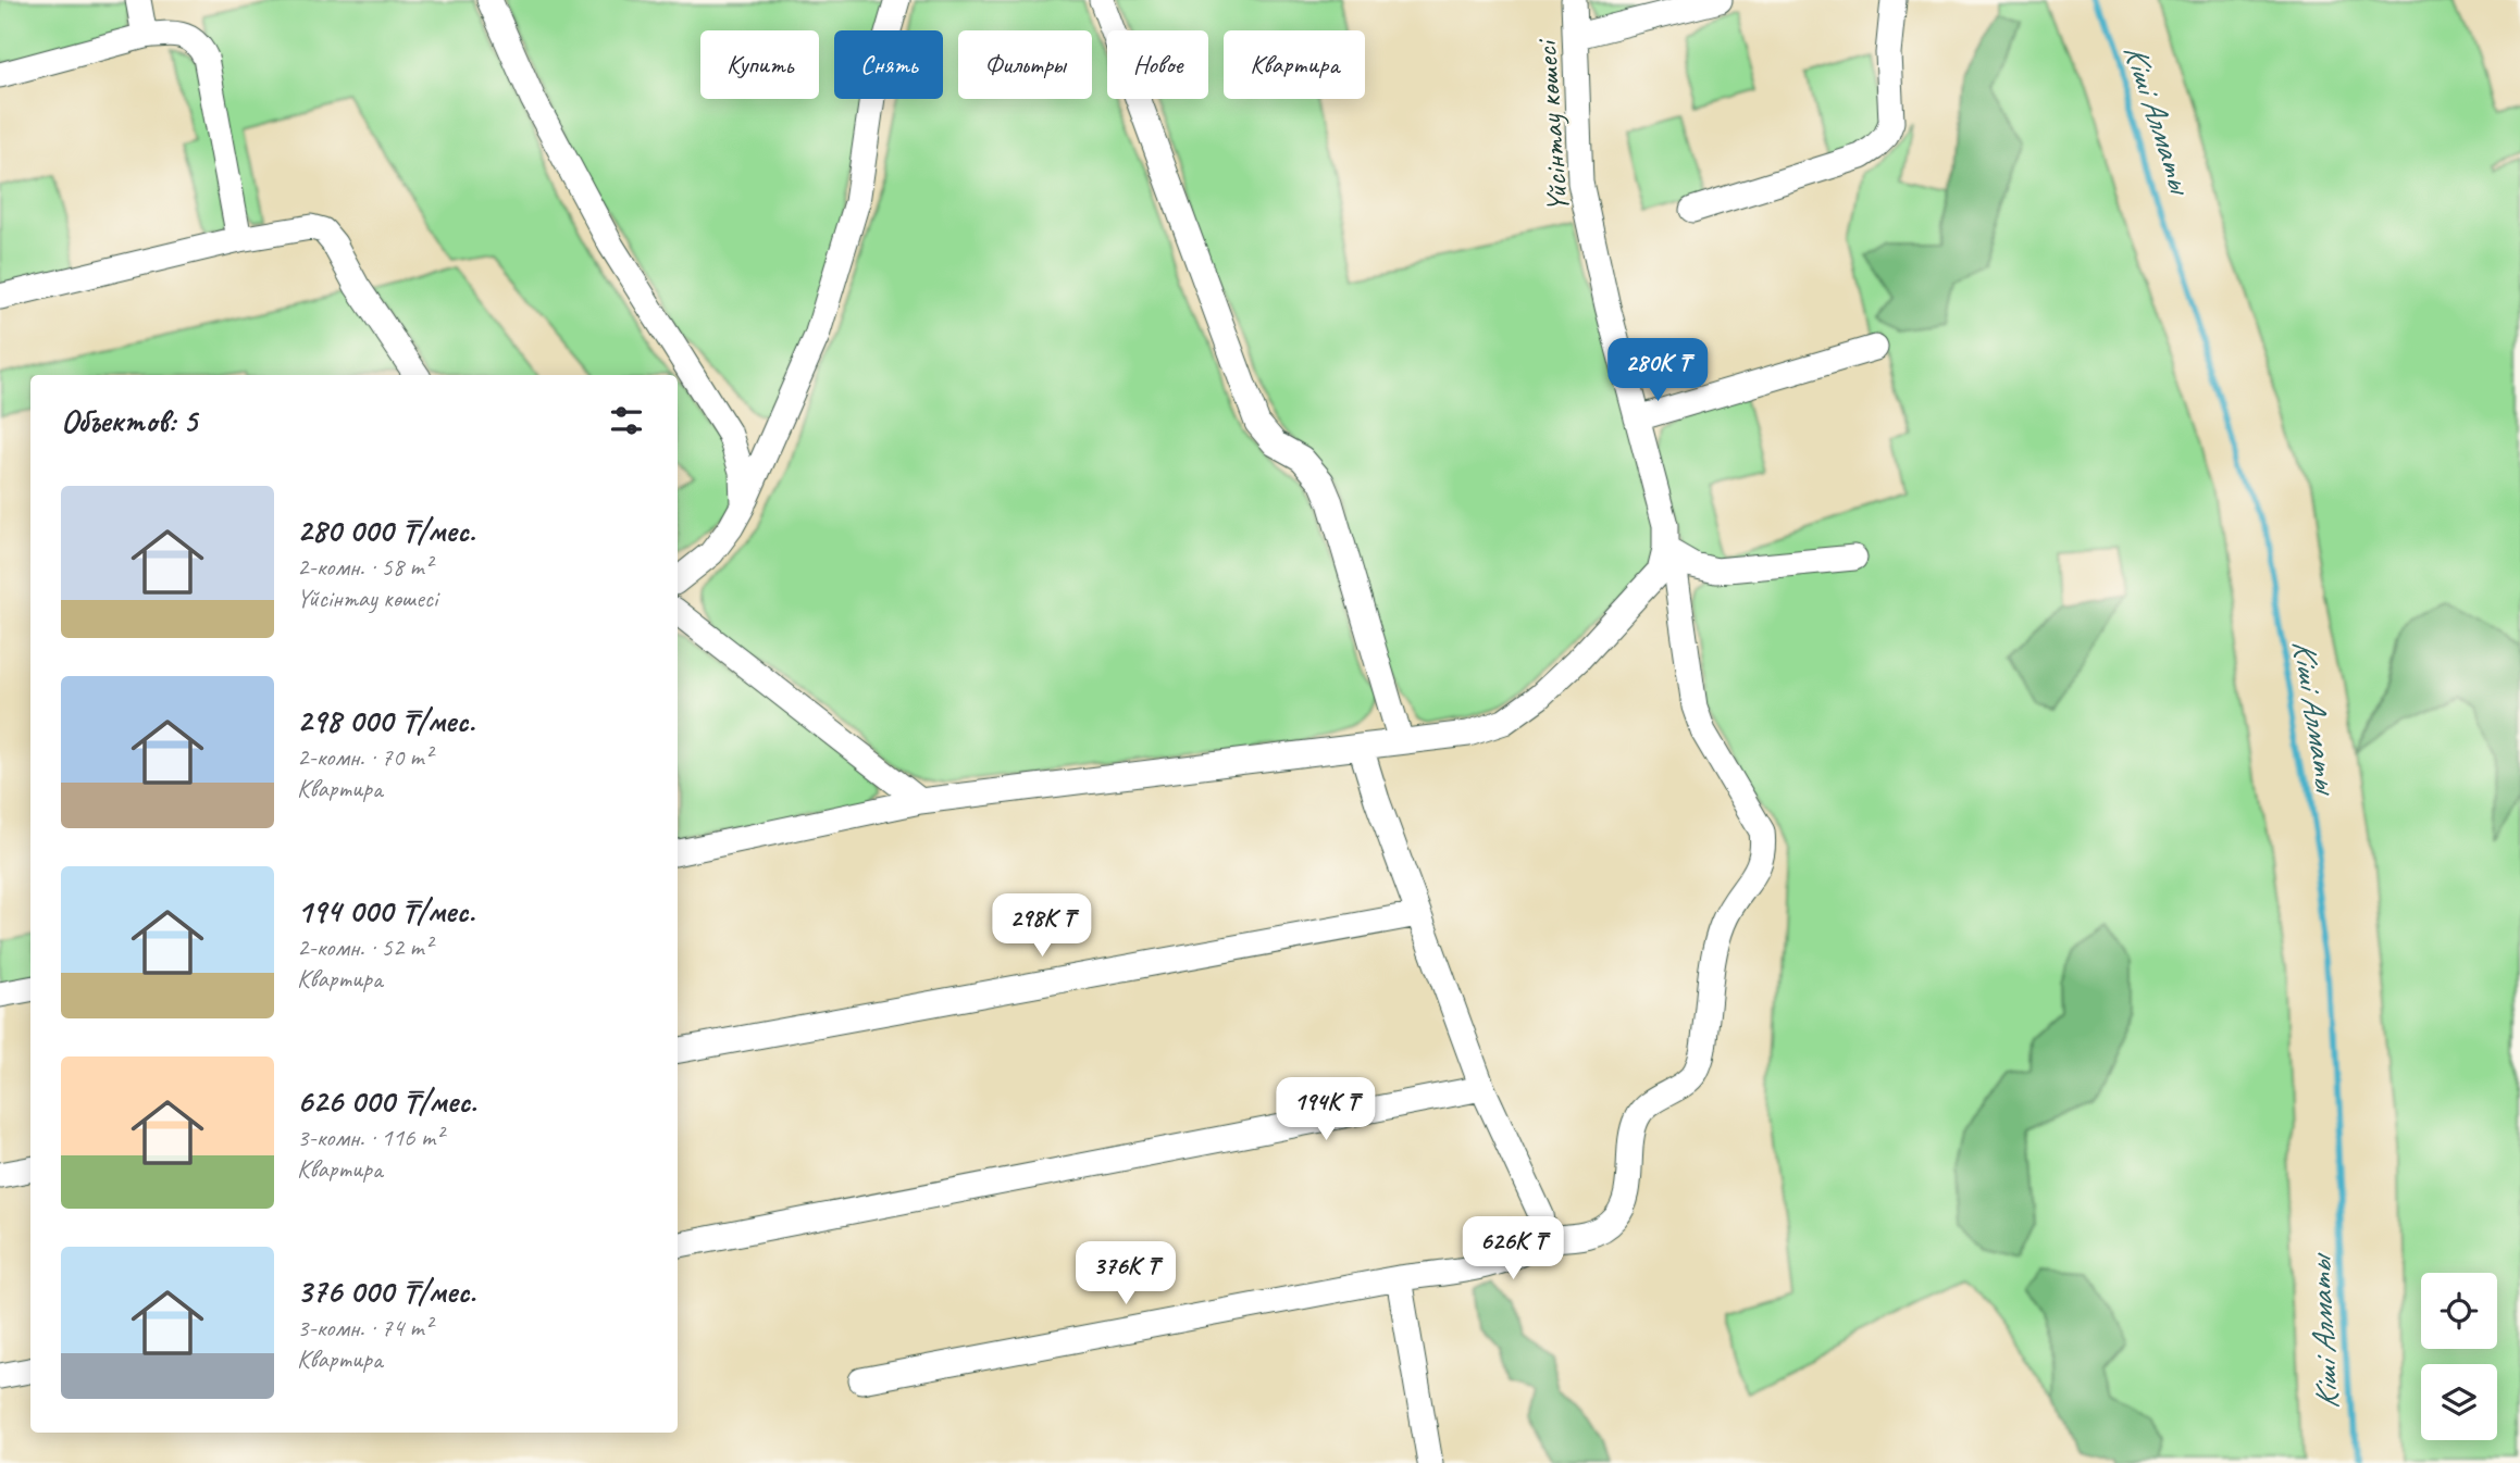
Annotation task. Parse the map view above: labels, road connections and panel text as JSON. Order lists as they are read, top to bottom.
{
  "streets": {
    "street": ["Үйсінтау көшесі"]
  },
  "water": ["Кіші Алматы"],
  "page": {
    "chip": [
      "Купить",
      "Снять",
      "Фильтры",
      "Новое",
      "Квартира"
    ],
    "price": [
      "280K ₸",
      "298K ₸",
      "194K ₸",
      "626K ₸",
      "376K ₸"
    ],
    "heading": "Объектов: 5",
    "list": [
      {
        "name": "280 000 ₸/мес.",
        "note": "2-комн. · 58 m² · Үйсінтау көшесі"
      },
      {
        "name": "298 000 ₸/мес.",
        "note": "2-комн. · 70 m² · Квартира"
      },
      {
        "name": "194 000 ₸/мес.",
        "note": "2-комн. · 52 m² · Квартира"
      },
      {
        "name": "626 000 ₸/мес.",
        "note": "3-комн. · 116 m² · Квартира"
      },
      {
        "name": "376 000 ₸/мес.",
        "note": "3-комн. · 74 m² · Квартира"
      }
    ]
  }
}
